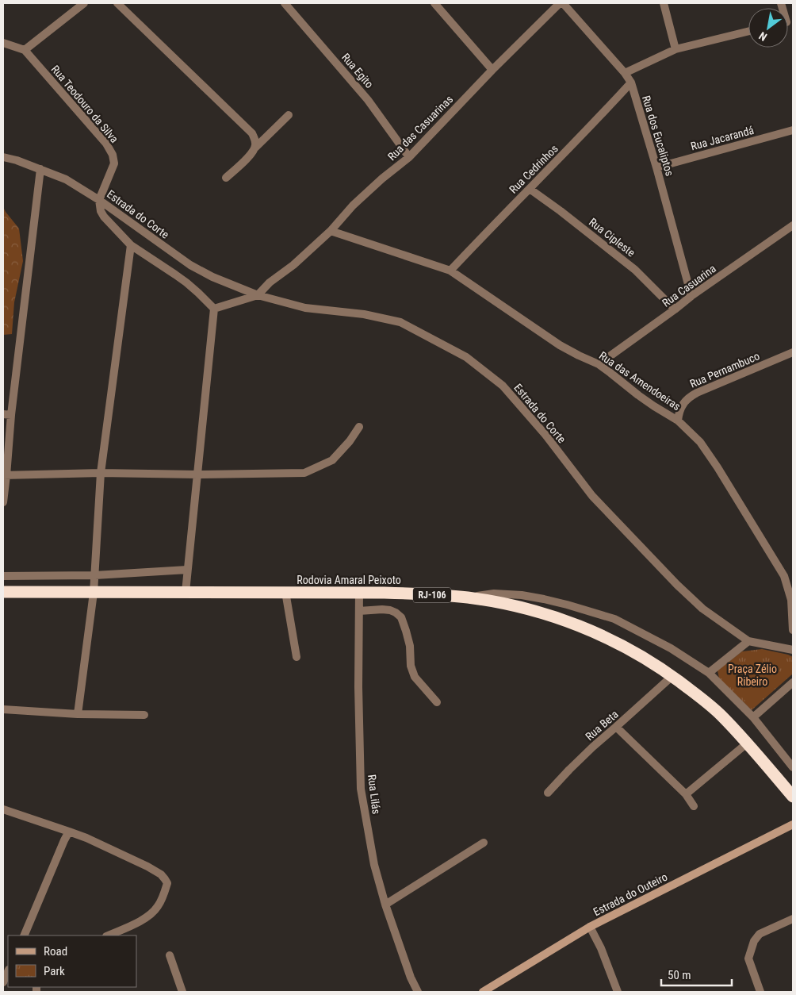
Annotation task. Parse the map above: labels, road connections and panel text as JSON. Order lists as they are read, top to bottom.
{
  "streets": {
    "highway": ["Rodovia Amaral Peixoto", "RJ-106"],
    "street": [
      "Rua Egito",
      "Rua Teodouro da Silva",
      "Rua das Casuarinas",
      "Rua dos Eucaliptos",
      "Rua Jacarandá",
      "Rua Cedrinhos",
      "Estrada do Corte",
      "Rua Cipleste",
      "Rua Casuarina",
      "Rua Pernambuco",
      "Rua das Amendoeiras",
      "Rua Beta",
      "Rua Lilás",
      "Estrada do Outeiro"
    ]
  },
  "crossings": [
    ["Rua Egito", "Rua das Casuarinas"],
    ["Rua Teodouro da Silva", "Estrada do Corte"],
    ["Rua das Casuarinas", "Estrada do Corte"],
    ["Rua das Casuarinas", "Rua das Amendoeiras"],
    ["Rua dos Eucaliptos", "Rua Jacarandá"],
    ["Rua dos Eucaliptos", "Rua Cedrinhos"],
    ["Rua dos Eucaliptos", "Rua Casuarina"],
    ["Rua Cedrinhos", "Rua Cipleste"],
    ["Rua Cedrinhos", "Rua das Amendoeiras"],
    ["Rua Cipleste", "Rua Casuarina"],
    ["Rua Casuarina", "Rua das Amendoeiras"],
    ["Rua Pernambuco", "Rua das Amendoeiras"],
    ["Rodovia Amaral Peixoto", "Rua Beta"],
    ["Rodovia Amaral Peixoto", "Rua Lilás"]
  ],
  "parks": ["Praça Zélio Ribeiro"],
  "legend": ["Road", "Park"],
  "scale_bar": "50 m",
  "north": "bottom left"
}
